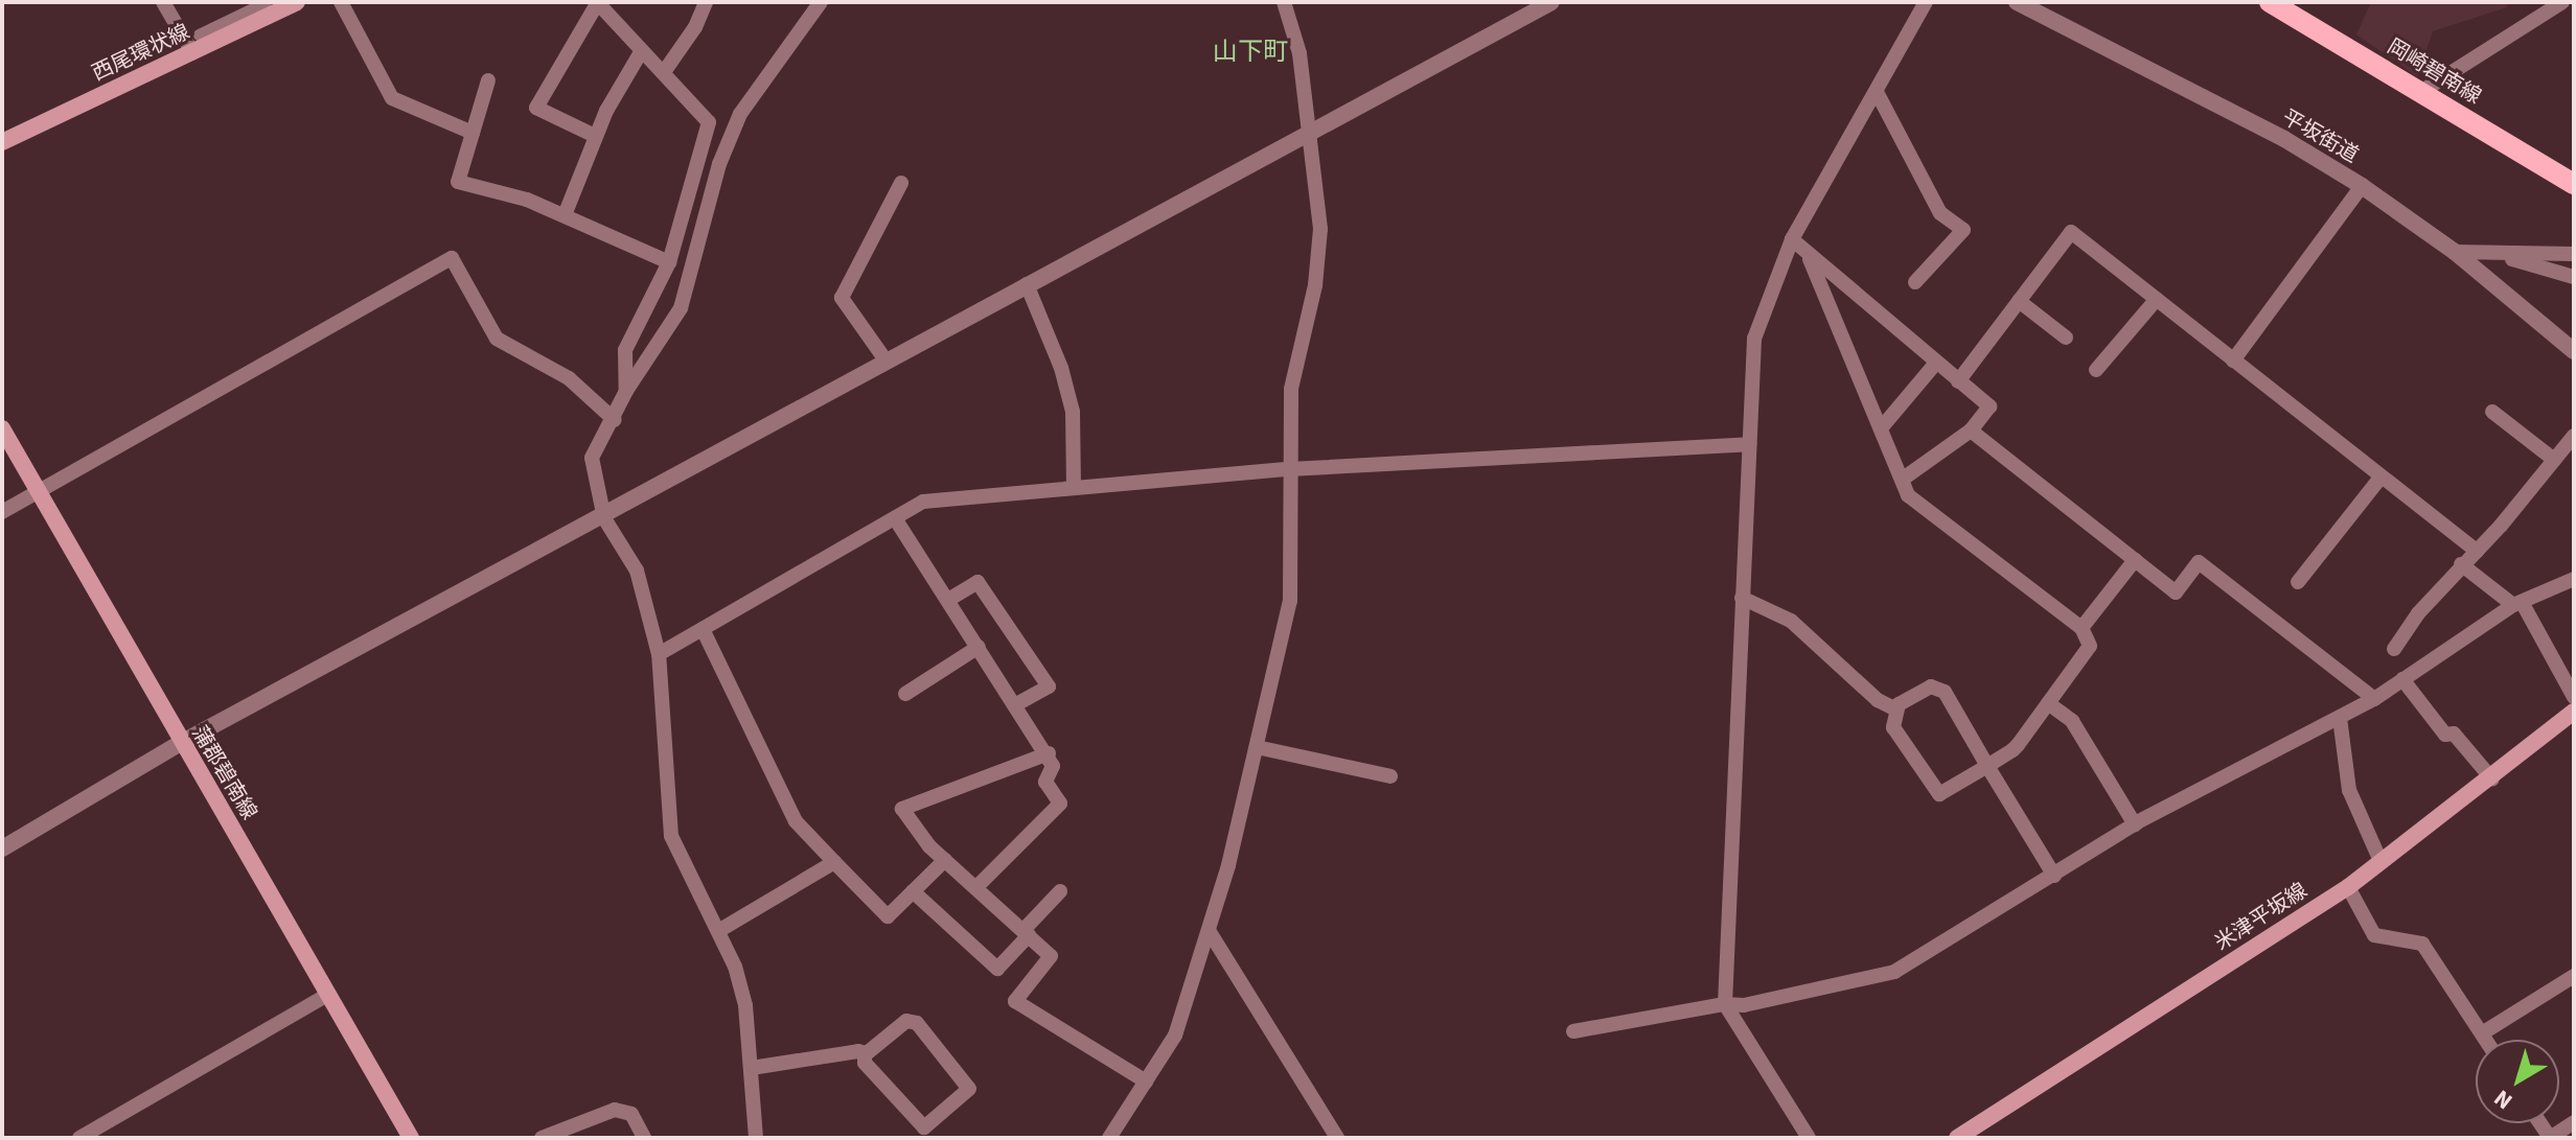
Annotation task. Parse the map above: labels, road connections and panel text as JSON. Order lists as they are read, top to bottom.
{
  "streets": {
    "main road": [
      "西尾環状線",
      "岡崎碧南線",
      "蒲郡碧南線",
      "米津平坂線"
    ],
    "street": ["平坂街道"]
  },
  "districts": ["山下町"],
  "north": "bottom left"
}
